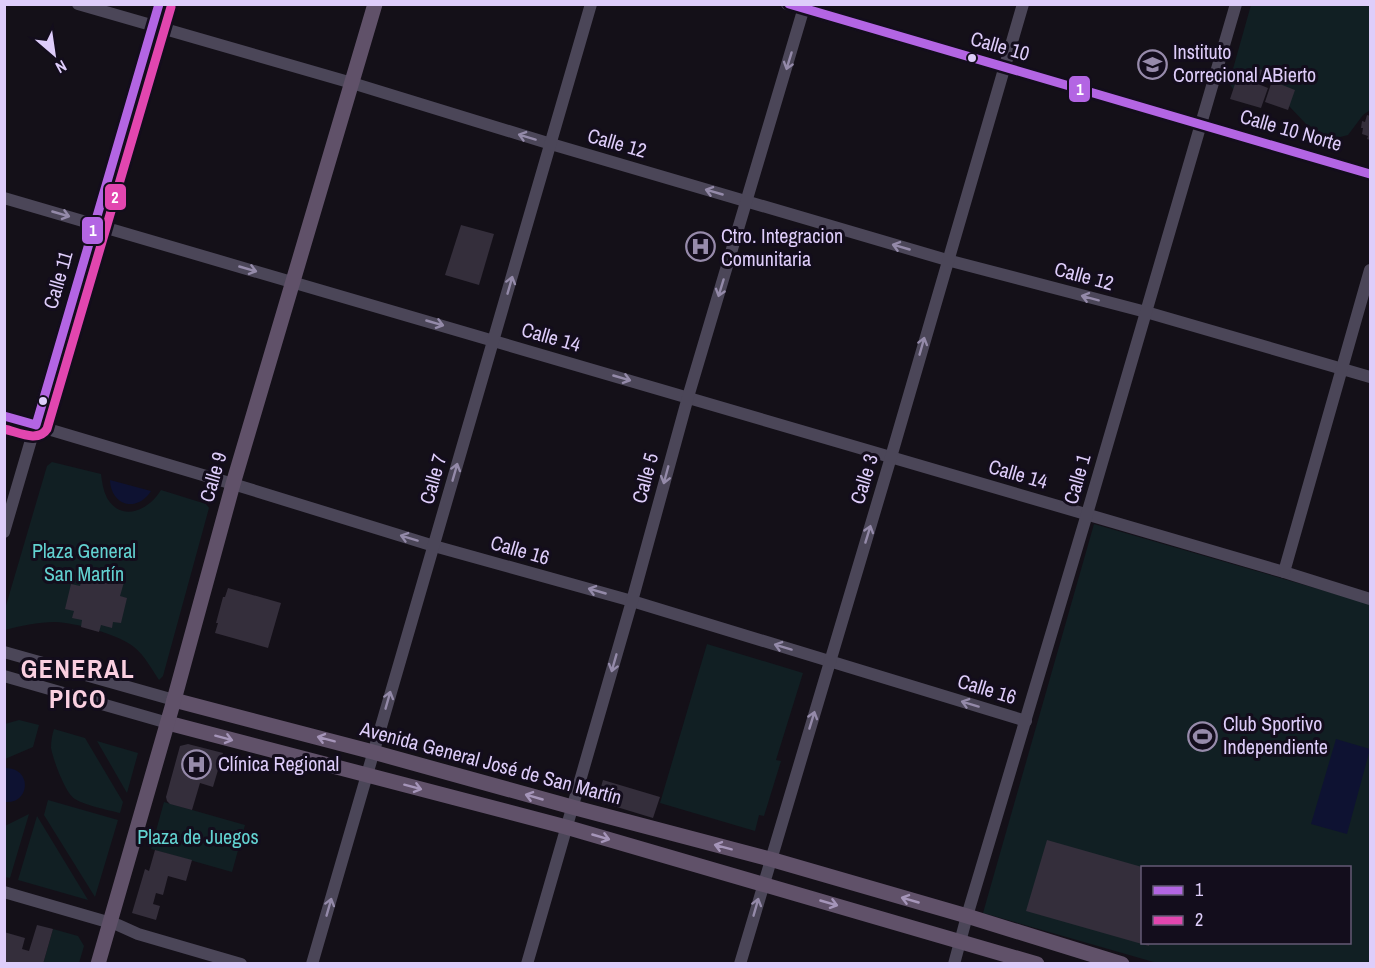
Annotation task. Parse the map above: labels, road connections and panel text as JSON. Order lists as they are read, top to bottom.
{
  "streets": {
    "main road": ["Calle 9", "Avenida General José de San Martín"],
    "street": [
      "Calle 10",
      "Calle 10 Norte",
      "Calle 12",
      "Calle 11",
      "Calle 14",
      "Calle 5",
      "Calle 7",
      "Calle 3",
      "Calle 1",
      "Calle 16"
    ]
  },
  "crossings": [
    ["Calle 10", "Calle 10 Norte"],
    ["Calle 10", "Calle 5"],
    ["Calle 10", "Calle 3"],
    ["Calle 10", "Calle 1"],
    ["Calle 10 Norte", "Calle 1"],
    ["Calle 12", "Calle 11"],
    ["Calle 12", "Calle 9"],
    ["Calle 12", "Calle 5"],
    ["Calle 12", "Calle 7"],
    ["Calle 12", "Calle 3"],
    ["Calle 12", "Calle 1"],
    ["Calle 11", "Calle 14"],
    ["Calle 11", "Calle 16"],
    ["Calle 14", "Calle 9"],
    ["Calle 14", "Calle 5"],
    ["Calle 14", "Calle 7"],
    ["Calle 14", "Calle 3"],
    ["Calle 14", "Calle 1"],
    ["Calle 9", "Calle 16"],
    ["Calle 9", "Avenida General José de San Martín"],
    ["Calle 5", "Calle 16"],
    ["Calle 5", "Avenida General José de San Martín"],
    ["Calle 7", "Calle 16"],
    ["Calle 7", "Avenida General José de San Martín"],
    ["Calle 3", "Calle 16"],
    ["Calle 3", "Avenida General José de San Martín"],
    ["Calle 1", "Calle 16"],
    ["Calle 1", "Avenida General José de San Martín"]
  ],
  "one_way": [
    "Calle 12",
    "Calle 14",
    "Calle 5",
    "Calle 7",
    "Calle 3",
    "Calle 16",
    "Avenida General José de San Martín"
  ],
  "districts": ["GENERAL PICO"],
  "parks": ["Plaza General San Martín", "Plaza de Juegos"],
  "places": {
    "school or university": ["Instituto Correcional ABierto"],
    "hospital": ["Ctro. Integracion Comunitaria", "Clínica Regional"],
    "sports": ["Club Sportivo Independiente"]
  },
  "lines": ["transit line 1", "transit line 2"],
  "legend": ["1", "2"],
  "north": "bottom right"
}
